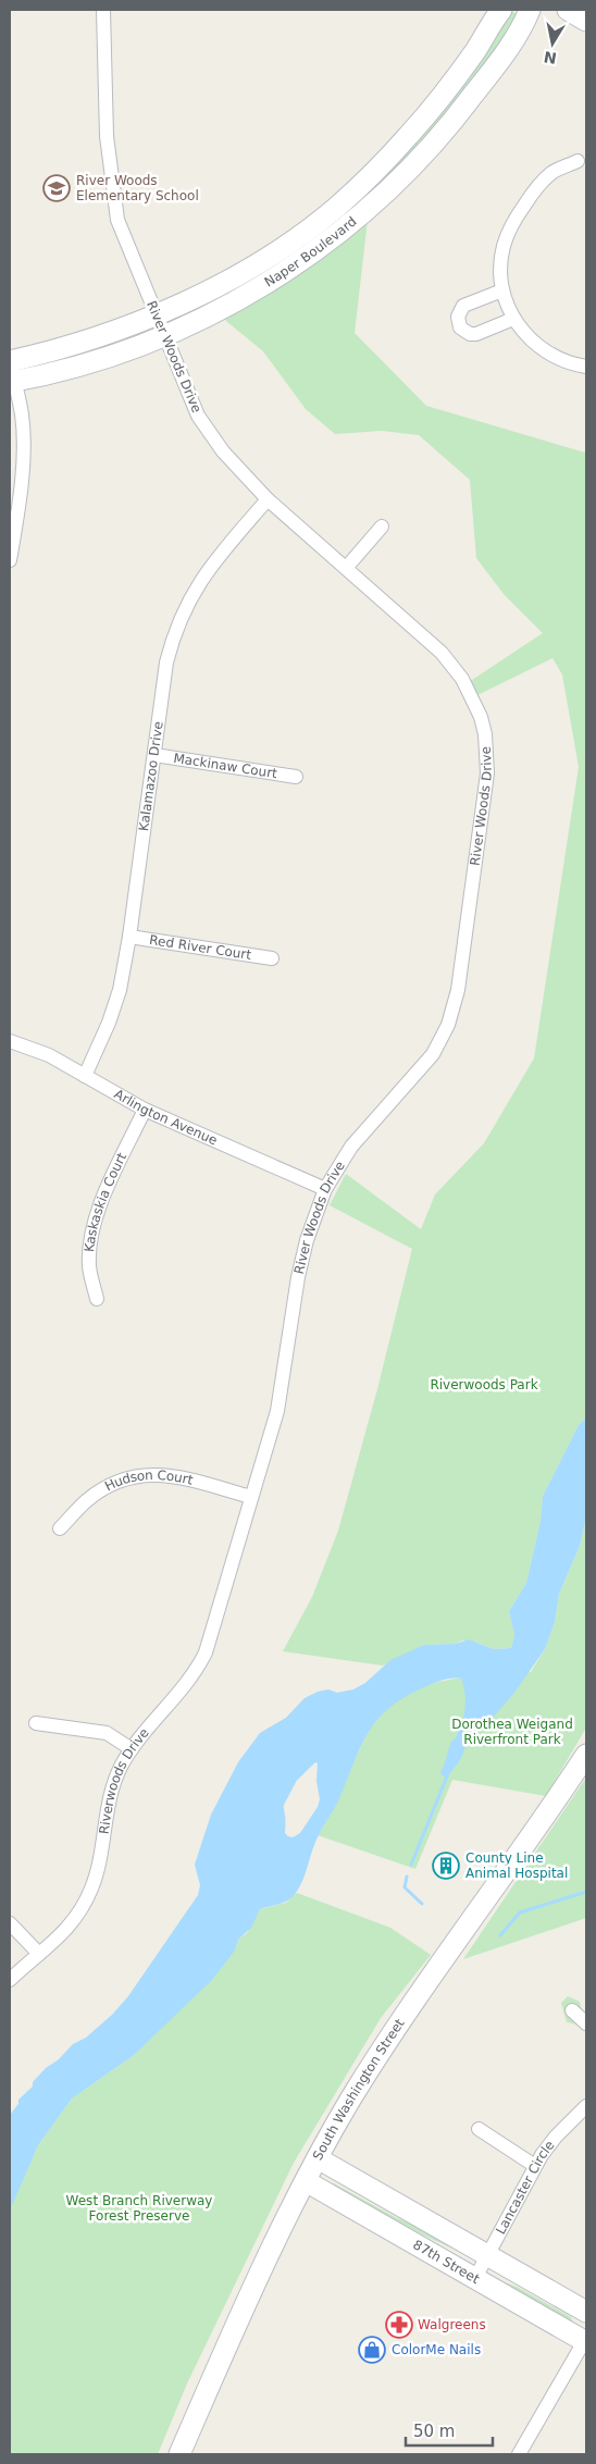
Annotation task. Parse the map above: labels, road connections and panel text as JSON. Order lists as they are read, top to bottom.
{
  "streets": {
    "main road": ["Naper Boulevard", "South Washington Street", "87th Street"],
    "street": [
      "River Woods Drive",
      "Mackinaw Court",
      "Kalamazoo Drive",
      "Red River Court",
      "Arlington Avenue",
      "Kaskaskia Court",
      "Hudson Court",
      "Riverwoods Drive",
      "Lancaster Circle"
    ]
  },
  "crossings": [
    ["Naper Boulevard", "River Woods Drive"],
    ["River Woods Drive", "Kalamazoo Drive"],
    ["River Woods Drive", "Arlington Avenue"],
    ["River Woods Drive", "Hudson Court"],
    ["River Woods Drive", "Riverwoods Drive"],
    ["Mackinaw Court", "Kalamazoo Drive"],
    ["Kalamazoo Drive", "Red River Court"],
    ["Kalamazoo Drive", "Arlington Avenue"],
    ["Arlington Avenue", "Kaskaskia Court"],
    ["South Washington Street", "87th Street"],
    ["Lancaster Circle", "87th Street"]
  ],
  "parks": ["Riverwoods Park", "Dorothea Weigand Riverfront Park", "West Branch Riverway Forest Preserve"],
  "places": {
    "school or university": ["River Woods Elementary School"],
    "building": ["County Line Animal Hospital"],
    "pharmacy": ["Walgreens"],
    "shop": ["ColorMe Nails"]
  },
  "scale_bar": "50 m",
  "north": "bottom"
}
